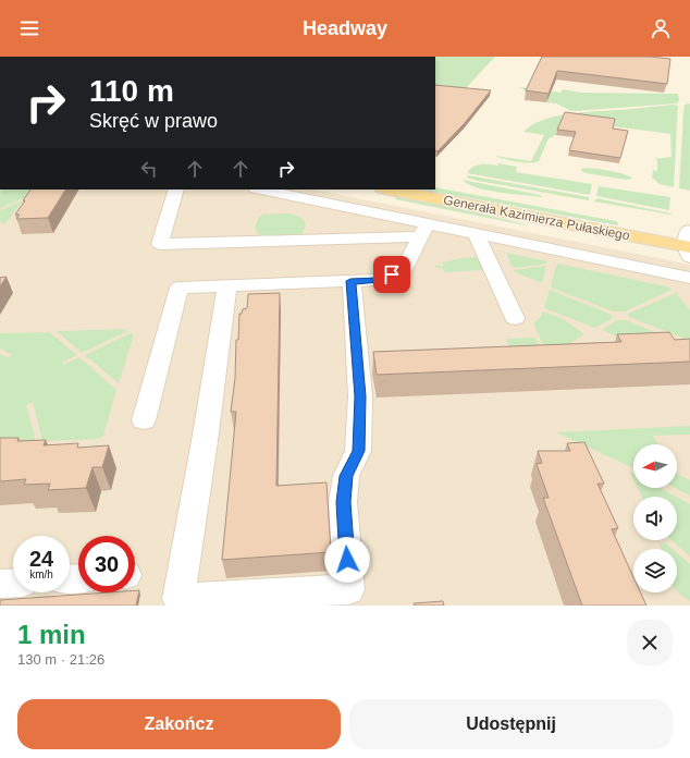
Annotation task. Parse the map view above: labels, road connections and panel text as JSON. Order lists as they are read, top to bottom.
{
  "streets": {
    "main road": ["Generała Kazimierza Pułaskiego"]
  },
  "north": "left",
  "page": {
    "header": "Headway",
    "turn": ["110 m", "Skręć w prawo"],
    "speed": "24 km/h",
    "limit": "30",
    "heading": ["1 min", "130 m · 21:26"],
    "buttons": ["Zakończ", "Udostępnij"]
  }
}
